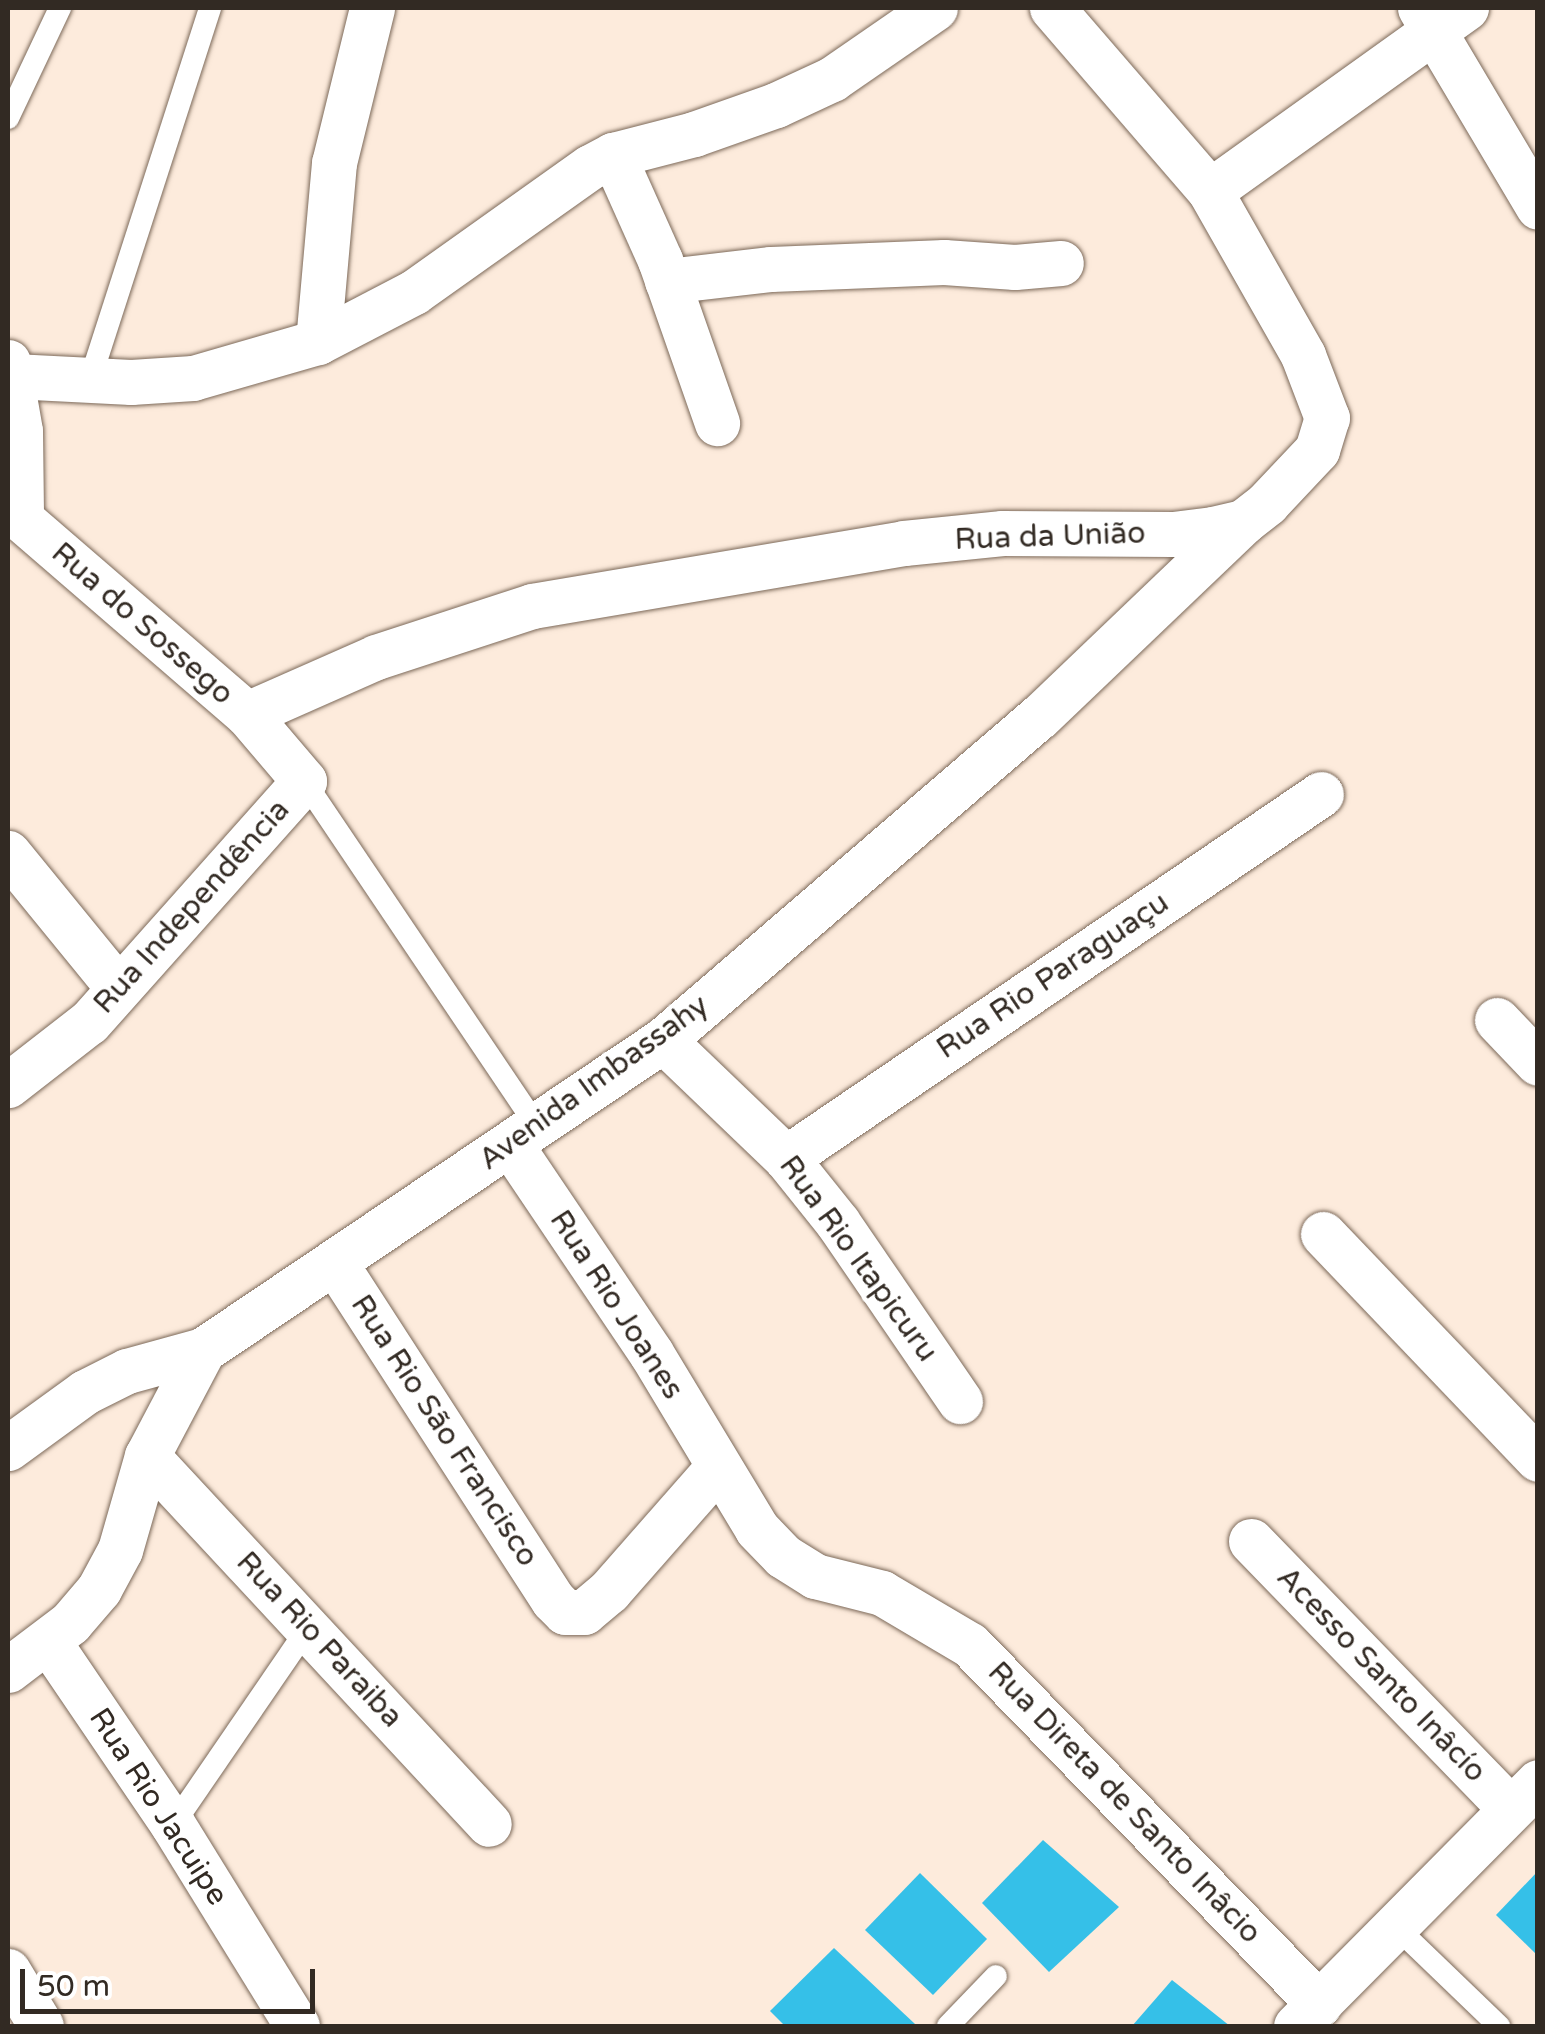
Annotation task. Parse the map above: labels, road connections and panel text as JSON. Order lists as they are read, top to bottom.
{
  "streets": {
    "street": [
      "Rua da União",
      "Rua do Sossego",
      "Rua Independência",
      "Rua Rio Paraguaçu",
      "Avenida Imbassahy",
      "Rua Rio Itapicuru",
      "Rua Rio Joanes",
      "Rua Rio São Francisco",
      "Rua Rio Paraiba",
      "Acesso Santo Inâcío",
      "Rua Direta de Santo Inâcio",
      "Rua Rio Jacuipe"
    ]
  },
  "crossings": [
    ["Rua da União", "Rua do Sossego"],
    ["Rua da União", "Rua Independência"],
    ["Rua da União", "Avenida Imbassahy"],
    ["Rua do Sossego", "Rua Independência"],
    ["Rua Rio Paraguaçu", "Rua Rio Itapicuru"],
    ["Avenida Imbassahy", "Rua Rio Itapicuru"],
    ["Avenida Imbassahy", "Rua Rio Joanes"],
    ["Avenida Imbassahy", "Rua Rio São Francisco"],
    ["Avenida Imbassahy", "Rua Rio Paraiba"],
    ["Avenida Imbassahy", "Rua Rio Jacuipe"],
    ["Rua Rio Joanes", "Rua Rio São Francisco"],
    ["Rua Rio Joanes", "Rua Direta de Santo Inâcio"]
  ],
  "scale_bar": "50 m"
}
